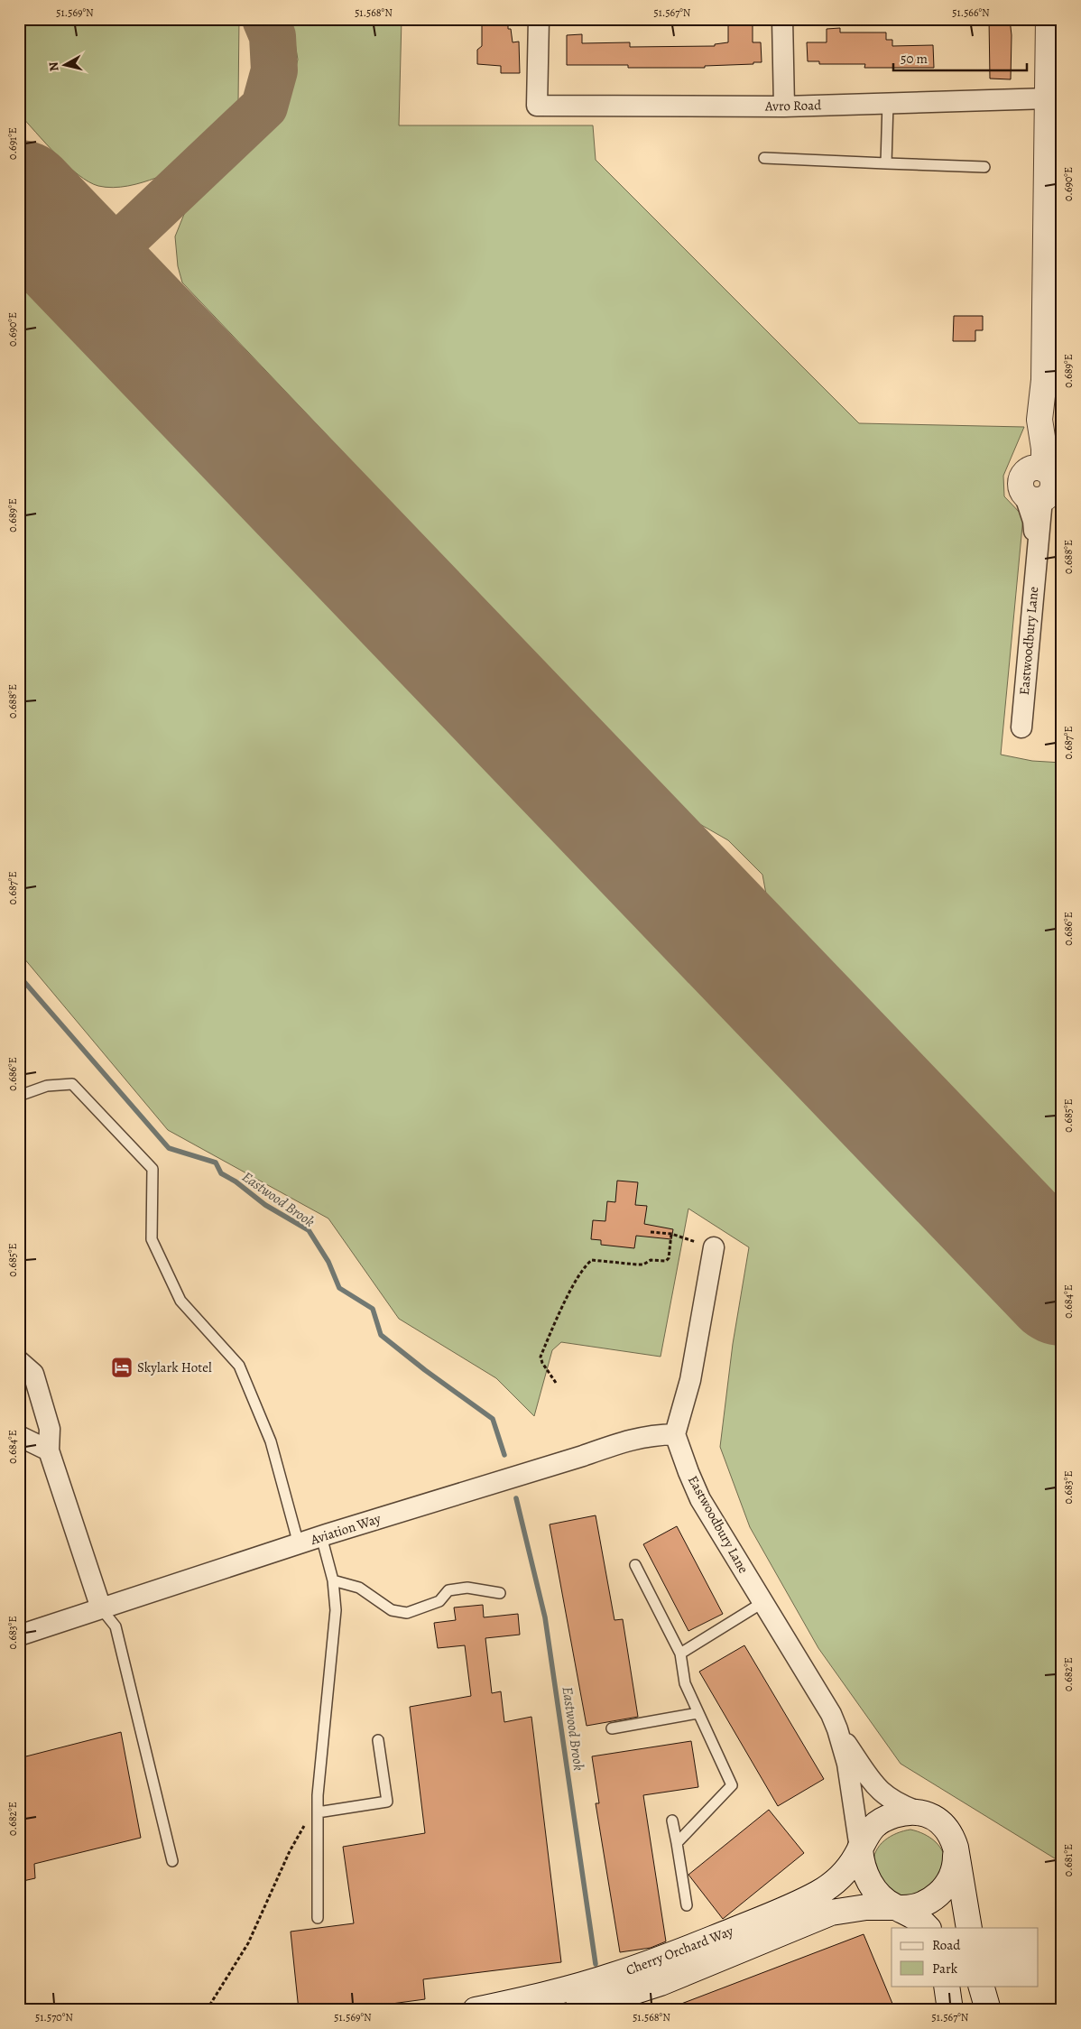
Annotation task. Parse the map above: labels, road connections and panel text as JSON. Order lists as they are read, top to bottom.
{
  "streets": {
    "main road": ["Eastwoodbury Lane", "Cherry Orchard Way"],
    "street": ["Avro Road", "Aviation Way"]
  },
  "crossings": [
    ["Avro Road", "Eastwoodbury Lane"],
    ["Eastwoodbury Lane", "Aviation Way"],
    ["Eastwoodbury Lane", "Cherry Orchard Way"]
  ],
  "water": ["Eastwood Brook"],
  "places": {
    "hotel": ["Skylark Hotel"]
  },
  "legend": ["Road", "Park"],
  "scale_bar": "50 m",
  "north": "left",
  "coordinates": [
    "51.569°N",
    "51.568°N",
    "51.567°N",
    "51.566°N",
    "0.691°E",
    "0.690°E",
    "0.689°E",
    "0.688°E",
    "0.687°E",
    "0.686°E",
    "0.685°E",
    "0.684°E",
    "0.683°E",
    "0.682°E",
    "0.681°E",
    "51.570°N"
  ]
}
